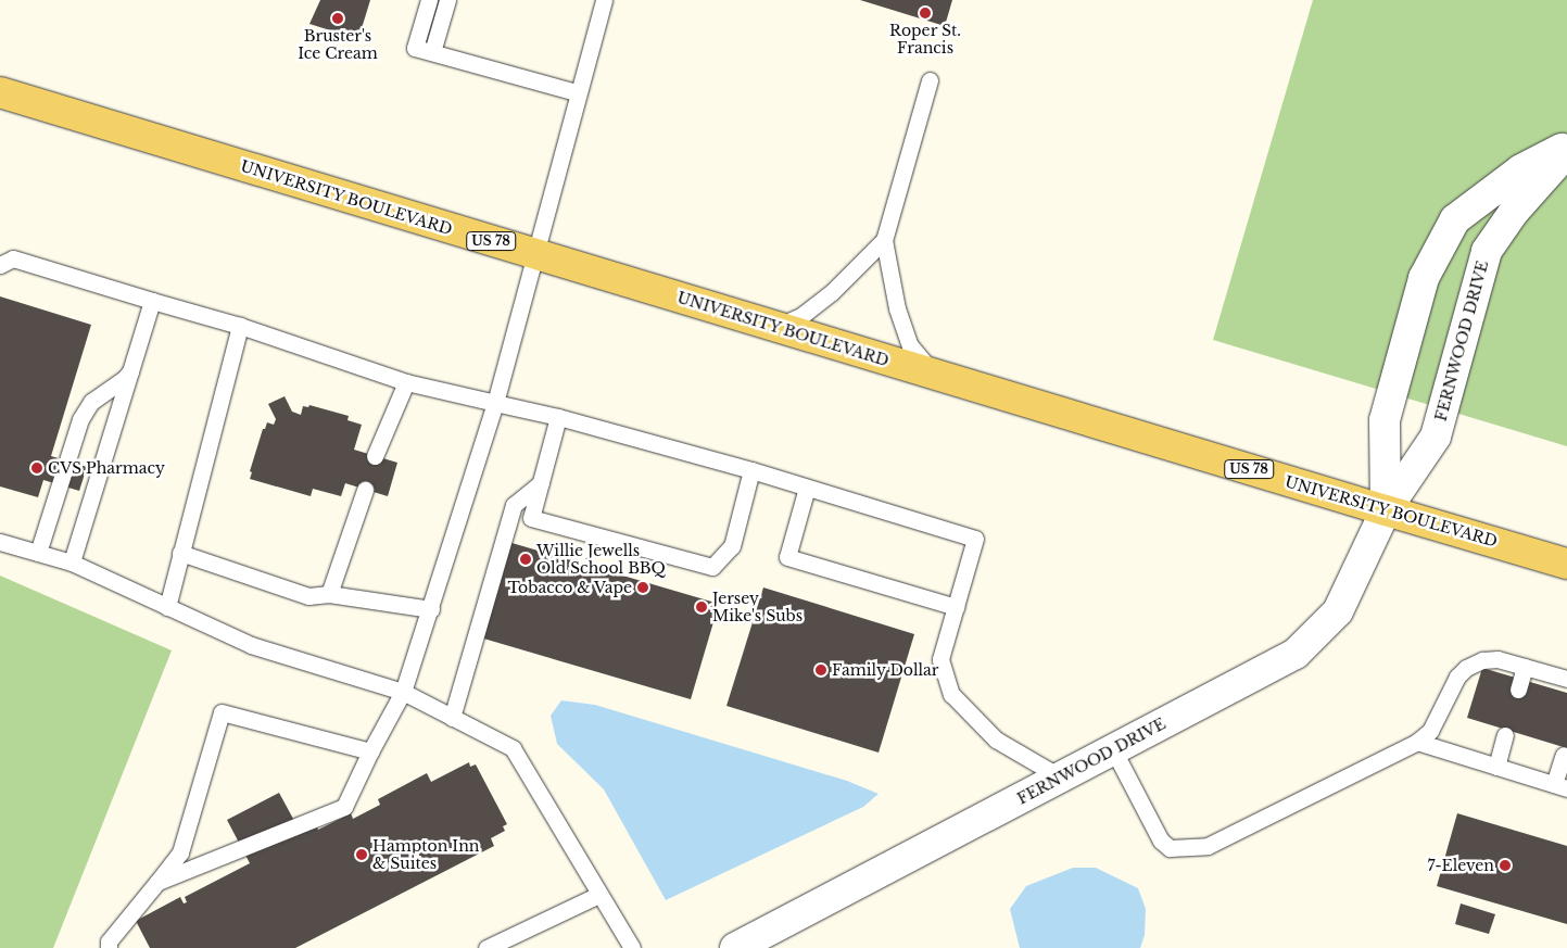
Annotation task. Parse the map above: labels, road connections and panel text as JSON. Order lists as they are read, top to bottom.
{
  "streets": {
    "main road": ["UNIVERSITY BOULEVARD", "US 78"],
    "street": ["FERNWOOD DRIVE"]
  },
  "crossings": [
    ["UNIVERSITY BOULEVARD", "FERNWOOD DRIVE"]
  ],
  "places": [
    "Roper St. Francis",
    "Bruster's Ice Cream",
    "CVS Pharmacy",
    "Willie Jewells Old School BBQ",
    "Tobacco & Vape",
    "Jersey Mike's Subs",
    "Family Dollar",
    "Hampton Inn & Suites",
    "7-Eleven"
  ]
}
